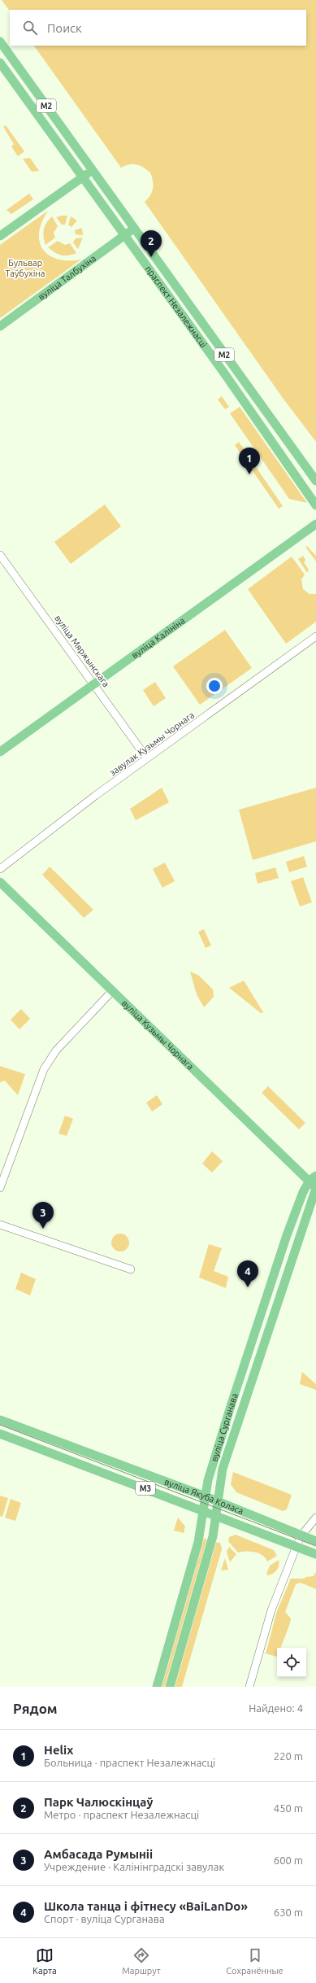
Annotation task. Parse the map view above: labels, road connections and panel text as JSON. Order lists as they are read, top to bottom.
{
  "streets": {
    "main road": [
      "М2",
      "вуліца Талбухіна",
      "праспект Незалежнасці",
      "вуліца Калініна",
      "вуліца Кузьмы Чорнага",
      "вуліца Сурганава",
      "М3",
      "вуліца Якуба Коласа"
    ],
    "street": ["вуліца Мяржынскага", "завулак Кузьмы Чорнага"]
  },
  "crossings": [
    ["вуліца Талбухіна", "праспект Незалежнасці"],
    ["вуліца Калініна", "вуліца Мяржынскага"],
    ["вуліца Мяржынскага", "завулак Кузьмы Чорнага"],
    ["вуліца Кузьмы Чорнага", "вуліца Сурганава"],
    ["вуліца Сурганава", "вуліца Якуба Коласа"]
  ],
  "parks": ["Бульвар Таўбухіна"],
  "page": {
    "search": "Поиск",
    "pins": [
      "2",
      "1",
      "3",
      "4"
    ],
    "heading": ["Рядом", "Найдено: 4"],
    "list": [
      {
        "mark": "1",
        "name": "Helix",
        "note": "Больница · праспект Незалежнасці",
        "value": "220 m"
      },
      {
        "mark": "2",
        "name": "Парк Чалюскінцаў",
        "note": "Метро · праспект Незалежнасці",
        "value": "450 m"
      },
      {
        "mark": "3",
        "name": "Амбасада Румыніі",
        "note": "Учреждение · Калінінградскі завулак",
        "value": "600 m"
      },
      {
        "mark": "4",
        "name": "Школа танца і фітнесу «BaiLanDo»",
        "note": "Спорт · вуліца Сурганава",
        "value": "630 m"
      }
    ],
    "nav": ["Карта", "Маршрут", "Сохранённые"]
  }
}
